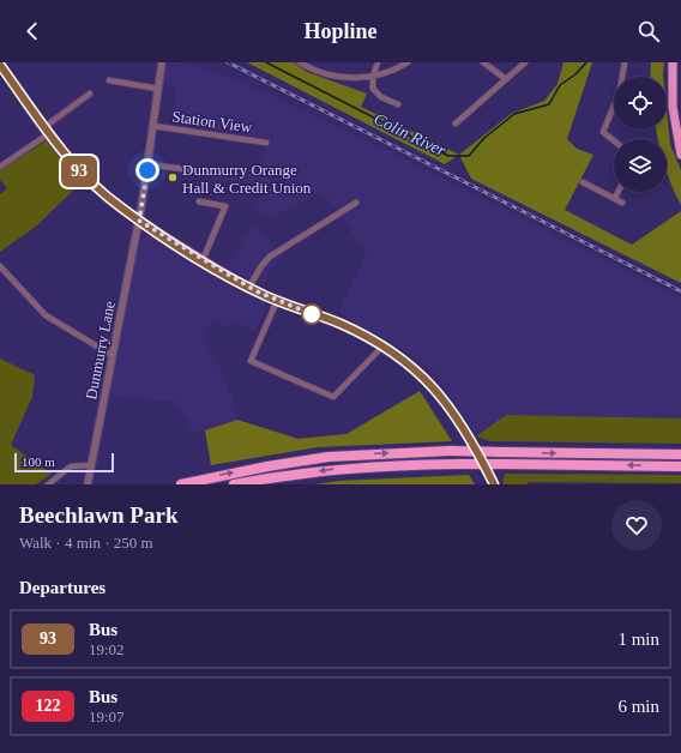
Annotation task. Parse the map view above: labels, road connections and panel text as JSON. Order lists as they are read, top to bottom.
{
  "streets": {
    "street": ["Station View", "Dunmurry Lane"]
  },
  "crossings": [
    ["Station View", "Dunmurry Lane"]
  ],
  "water": ["Colin River"],
  "places": ["Dunmurry Orange Hall & Credit Union"],
  "lines": ["bus line 93"],
  "scale_bar": "100 m",
  "page": {
    "header": "Hopline",
    "on_map": "93",
    "scale": "100 m",
    "heading": [
      ["Beechlawn Park", "Walk · 4 min · 250 m"],
      "Departures"
    ],
    "list": [
      {
        "mark": "93",
        "name": "Bus",
        "note": "19:02",
        "value": "1 min"
      },
      {
        "mark": "122",
        "name": "Bus",
        "note": "19:07",
        "value": "6 min"
      }
    ]
  }
}
